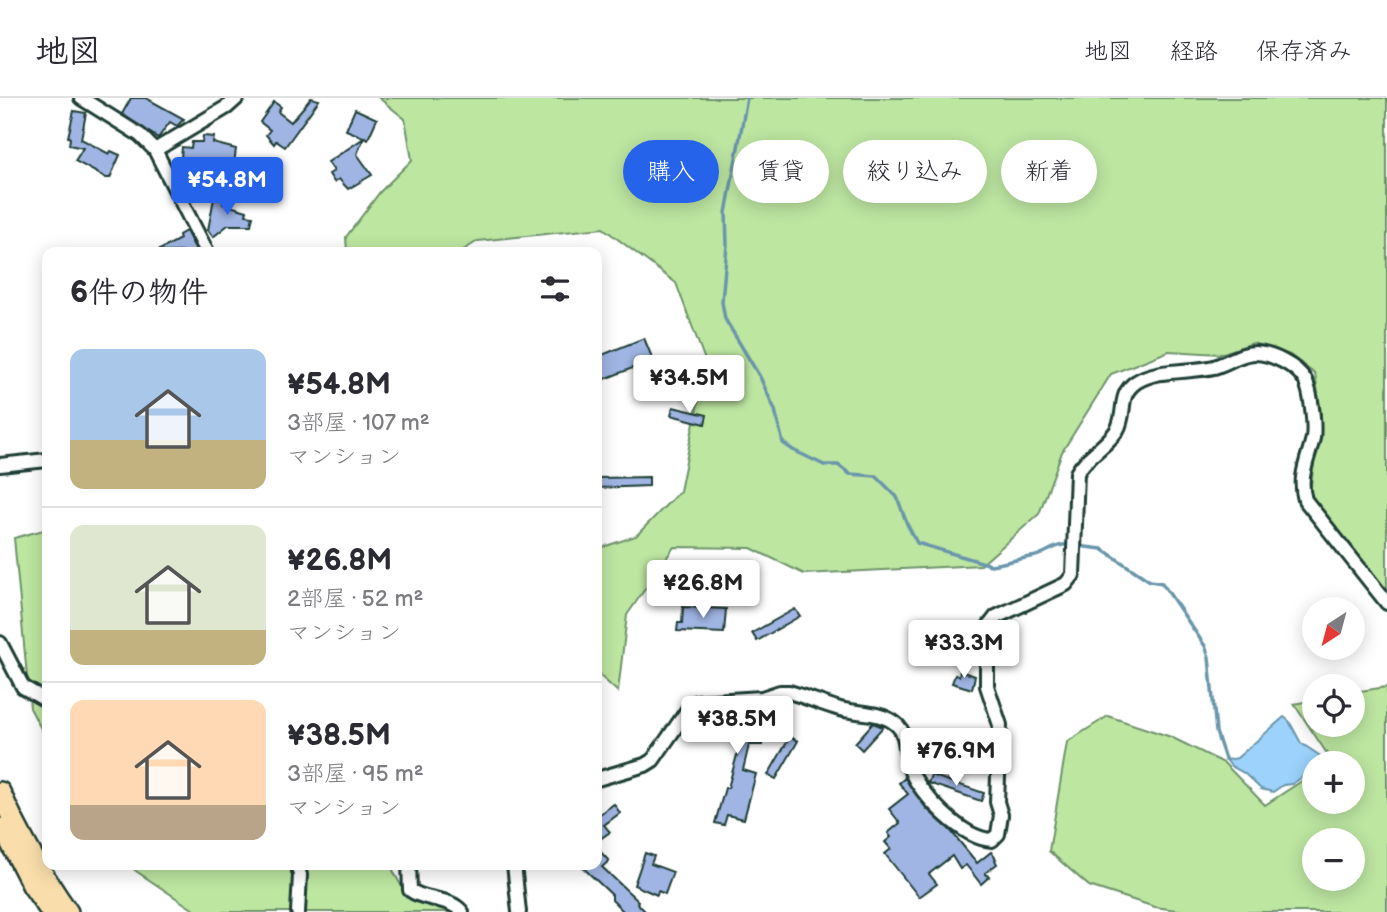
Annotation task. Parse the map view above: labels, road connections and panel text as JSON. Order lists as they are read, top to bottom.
{
  "north": "bottom left",
  "page": {
    "header": "地図",
    "nav": ["地図", "経路", "保存済み"],
    "chip": [
      "購入",
      "賃貸",
      "絞り込み",
      "新着"
    ],
    "price": [
      "¥54.8M",
      "¥34.5M",
      "¥26.8M",
      "¥33.3M",
      "¥38.5M",
      "¥76.9M"
    ],
    "heading": "6件の物件",
    "list": [
      {
        "name": "¥54.8M",
        "note": "3部屋 · 107 m² · マンション"
      },
      {
        "name": "¥26.8M",
        "note": "2部屋 · 52 m² · マンション"
      },
      {
        "name": "¥38.5M",
        "note": "3部屋 · 95 m² · マンション"
      }
    ],
    "map_buttons": ["+", "−"]
  }
}
